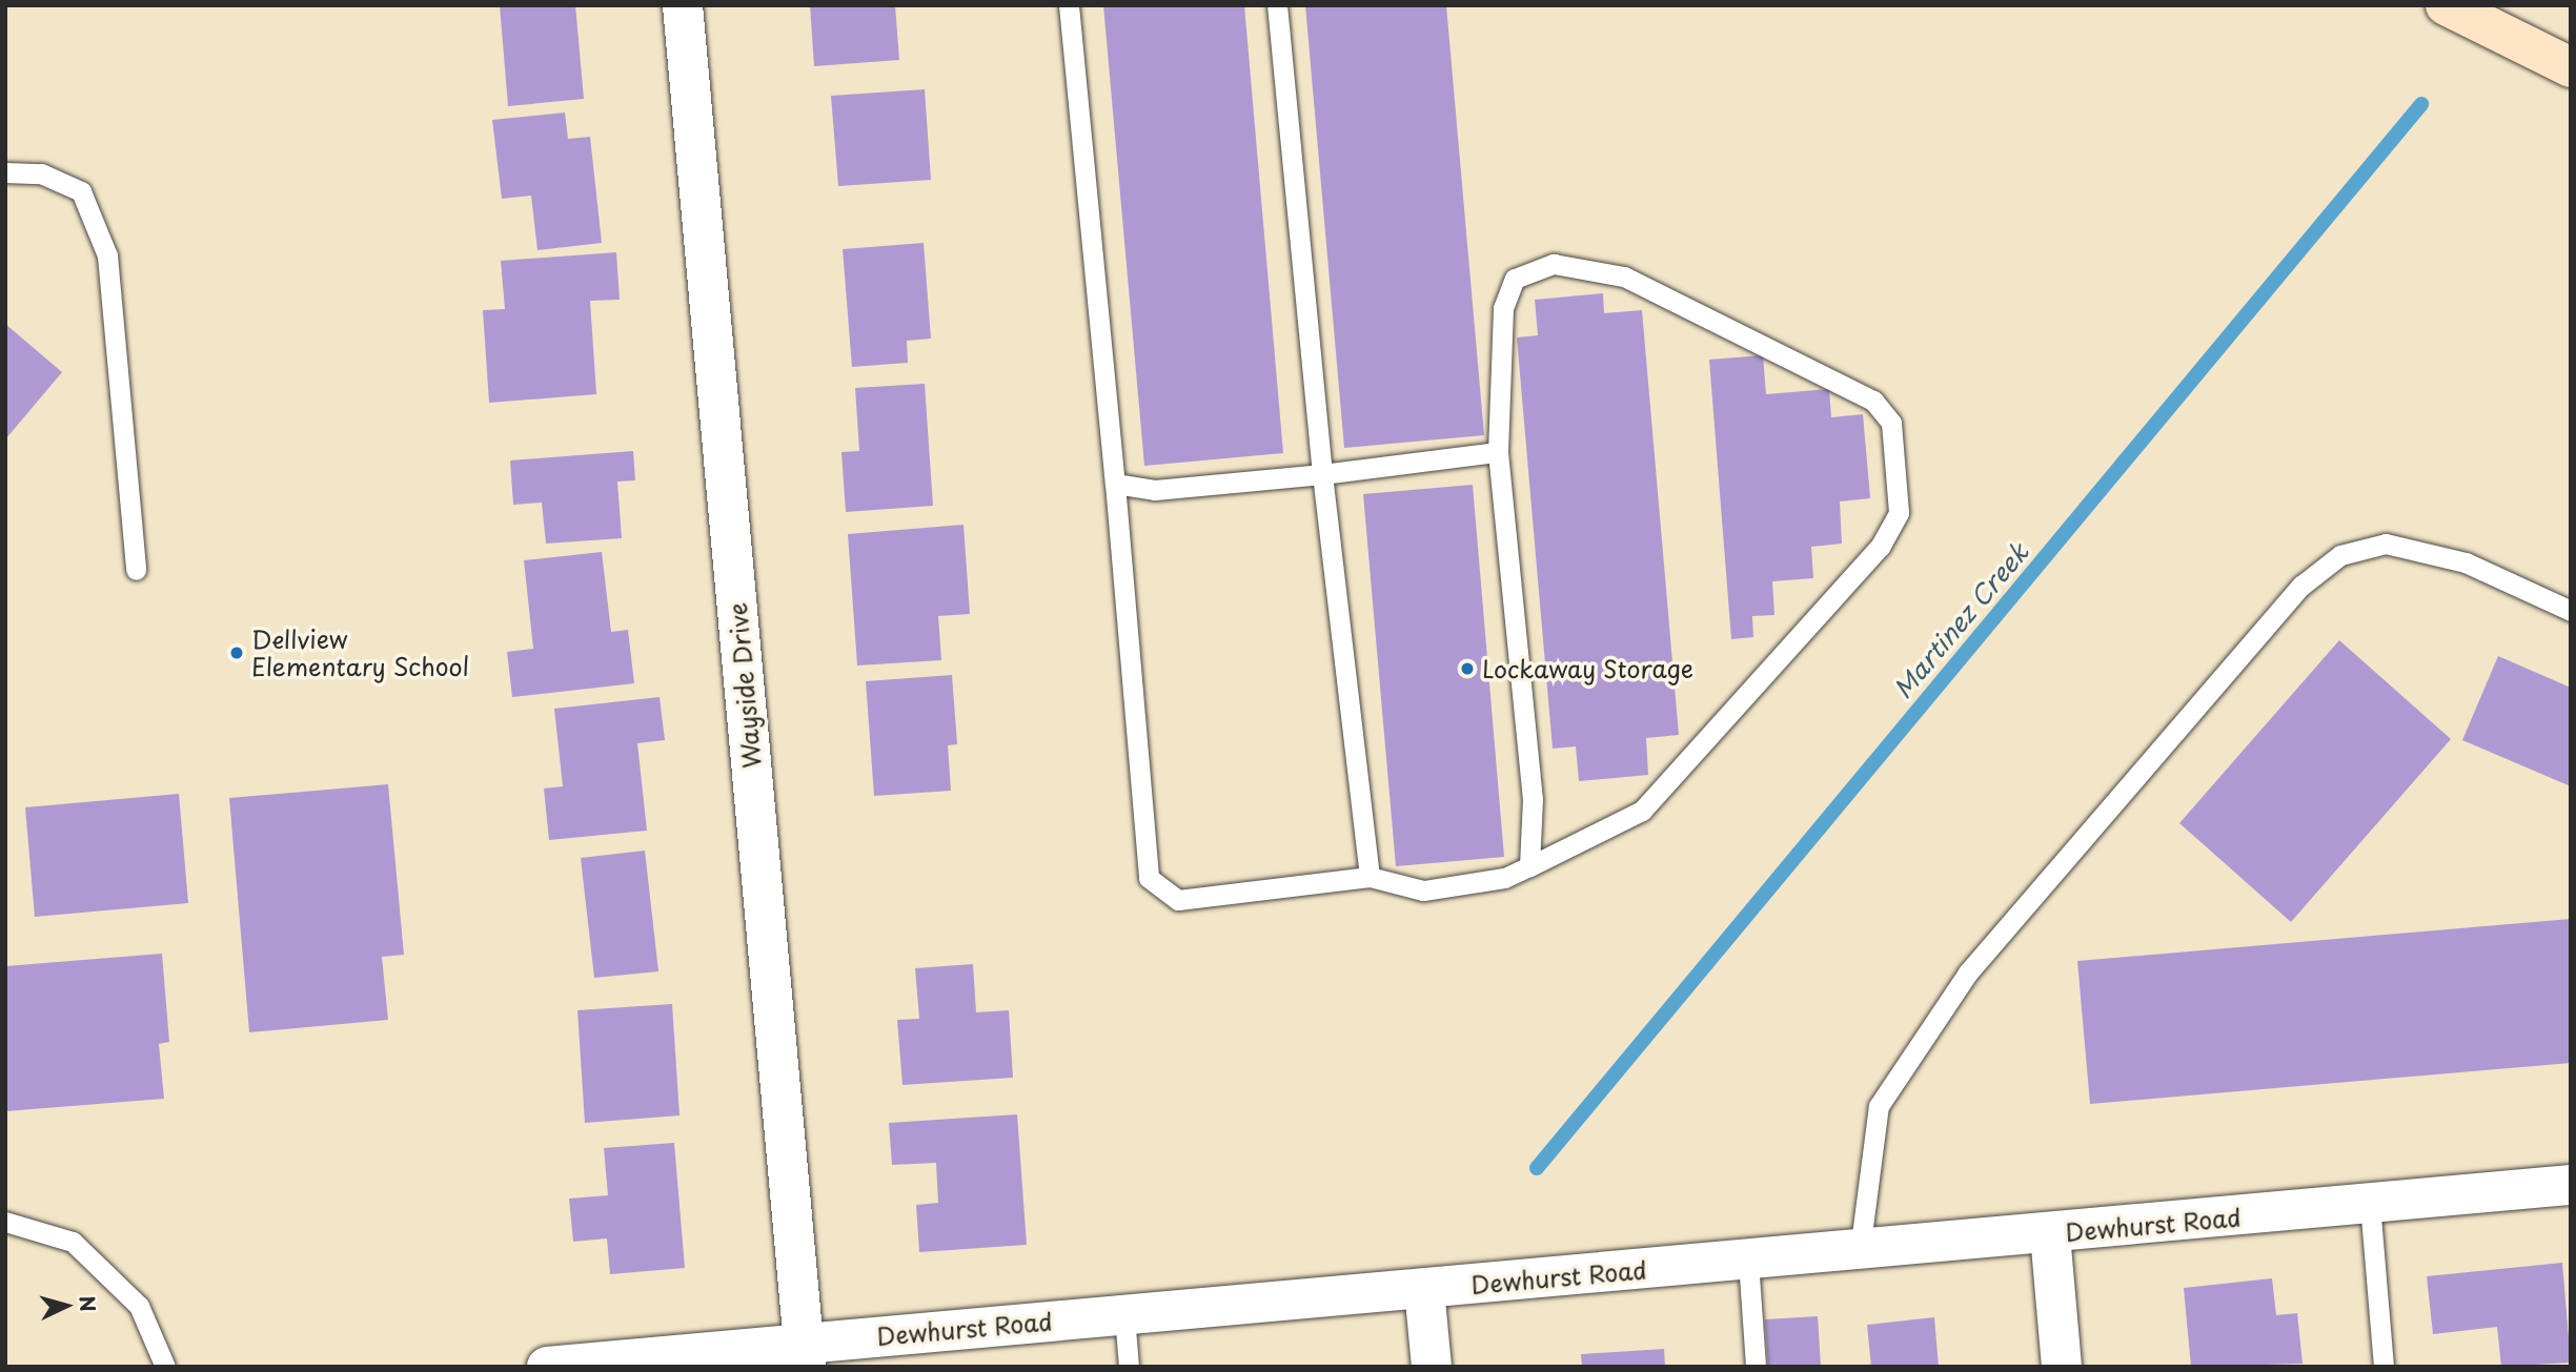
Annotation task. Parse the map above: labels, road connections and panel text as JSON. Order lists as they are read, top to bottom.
{
  "streets": {
    "street": ["Wayside Drive", "Dewhurst Road"]
  },
  "crossings": [
    ["Wayside Drive", "Dewhurst Road"]
  ],
  "water": ["Martinez Creek"],
  "places": ["Dellview Elementary School", "Lockaway Storage"],
  "north": "right"
}
